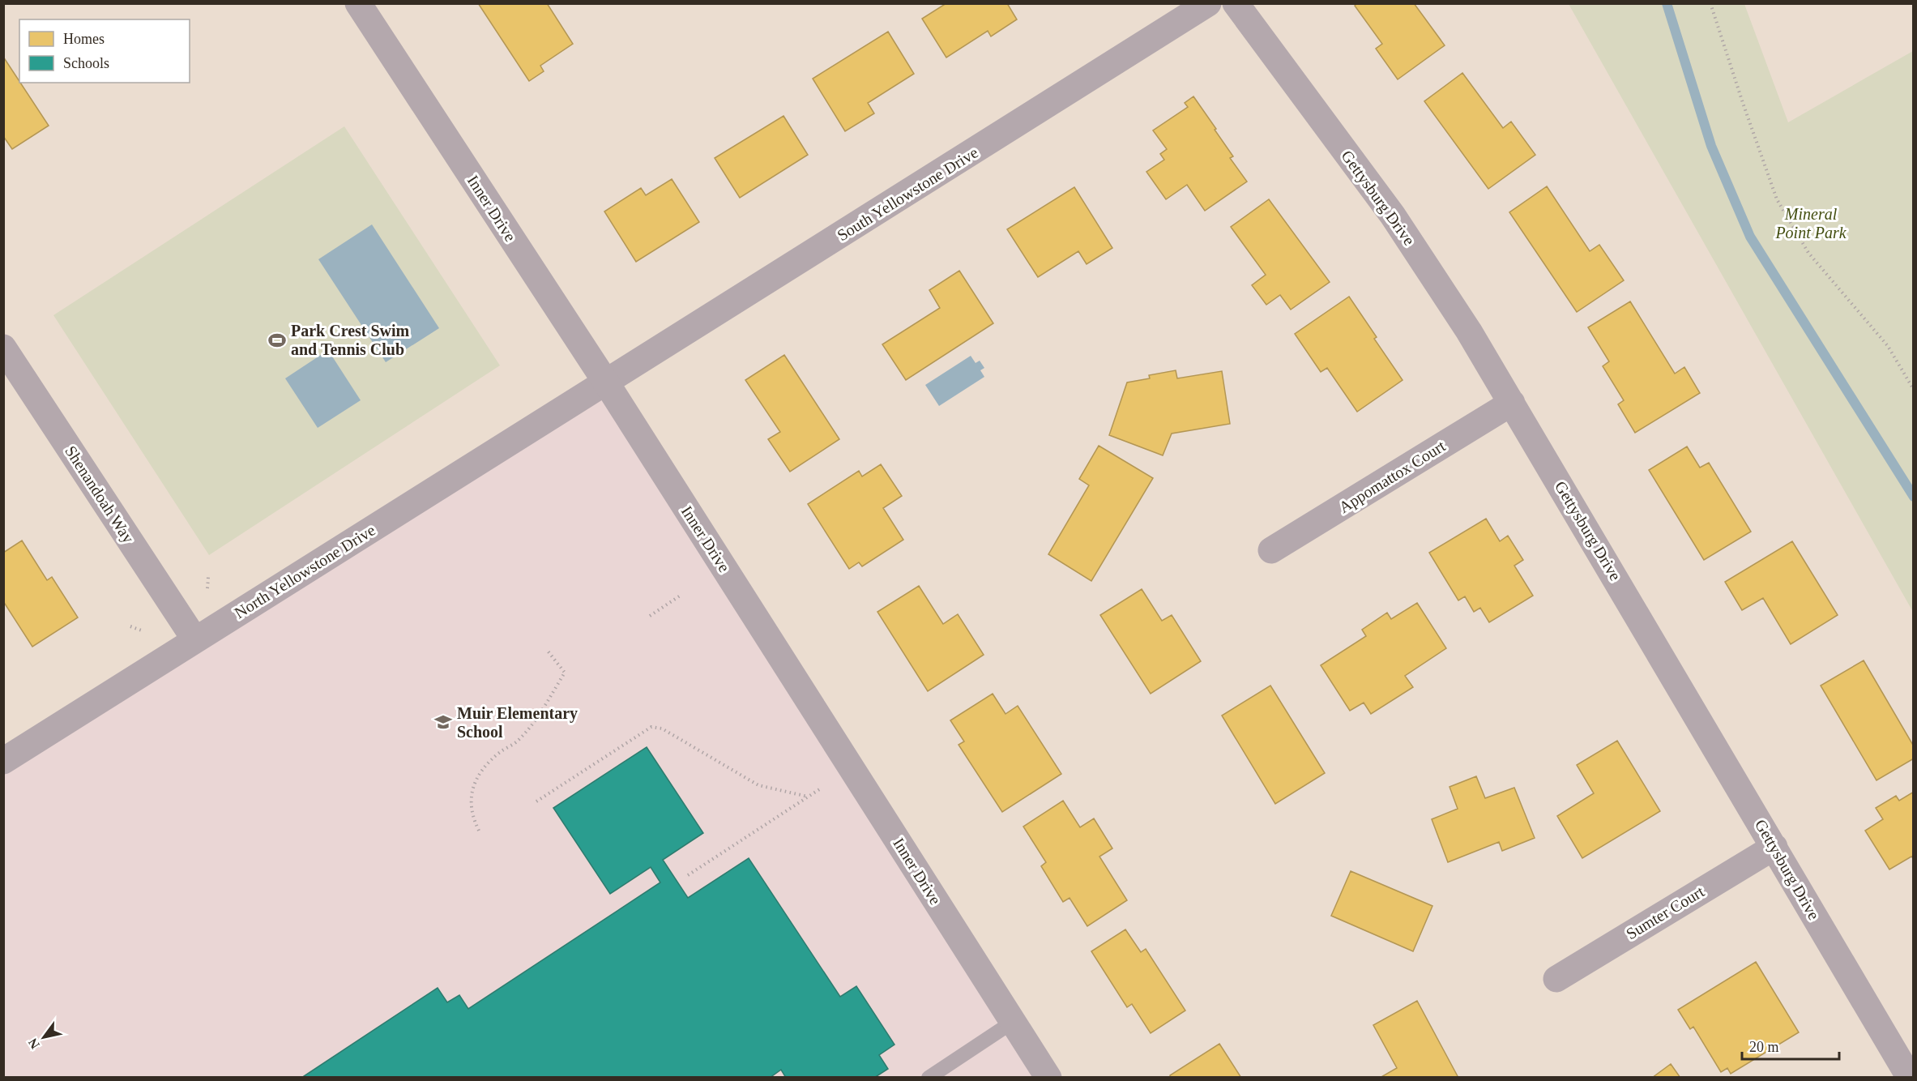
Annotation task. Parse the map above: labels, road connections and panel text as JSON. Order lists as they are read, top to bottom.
{
  "streets": {
    "street": [
      "South Yellowstone Drive",
      "Gettysburg Drive",
      "Inner Drive",
      "Appomattox Court",
      "Shenandoah Way",
      "North Yellowstone Drive",
      "Sumter Court"
    ]
  },
  "crossings": [
    ["South Yellowstone Drive", "Inner Drive"],
    ["South Yellowstone Drive", "North Yellowstone Drive"],
    ["Gettysburg Drive", "Appomattox Court"],
    ["Gettysburg Drive", "Sumter Court"],
    ["Inner Drive", "North Yellowstone Drive"],
    ["Shenandoah Way", "North Yellowstone Drive"]
  ],
  "parks": ["Mineral Point Park"],
  "places": {
    "sports": ["Park Crest Swim and Tennis Club"],
    "school or university": ["Muir Elementary School"]
  },
  "legend": ["Homes", "Schools"],
  "scale_bar": "20 m",
  "north": "bottom left"
}
